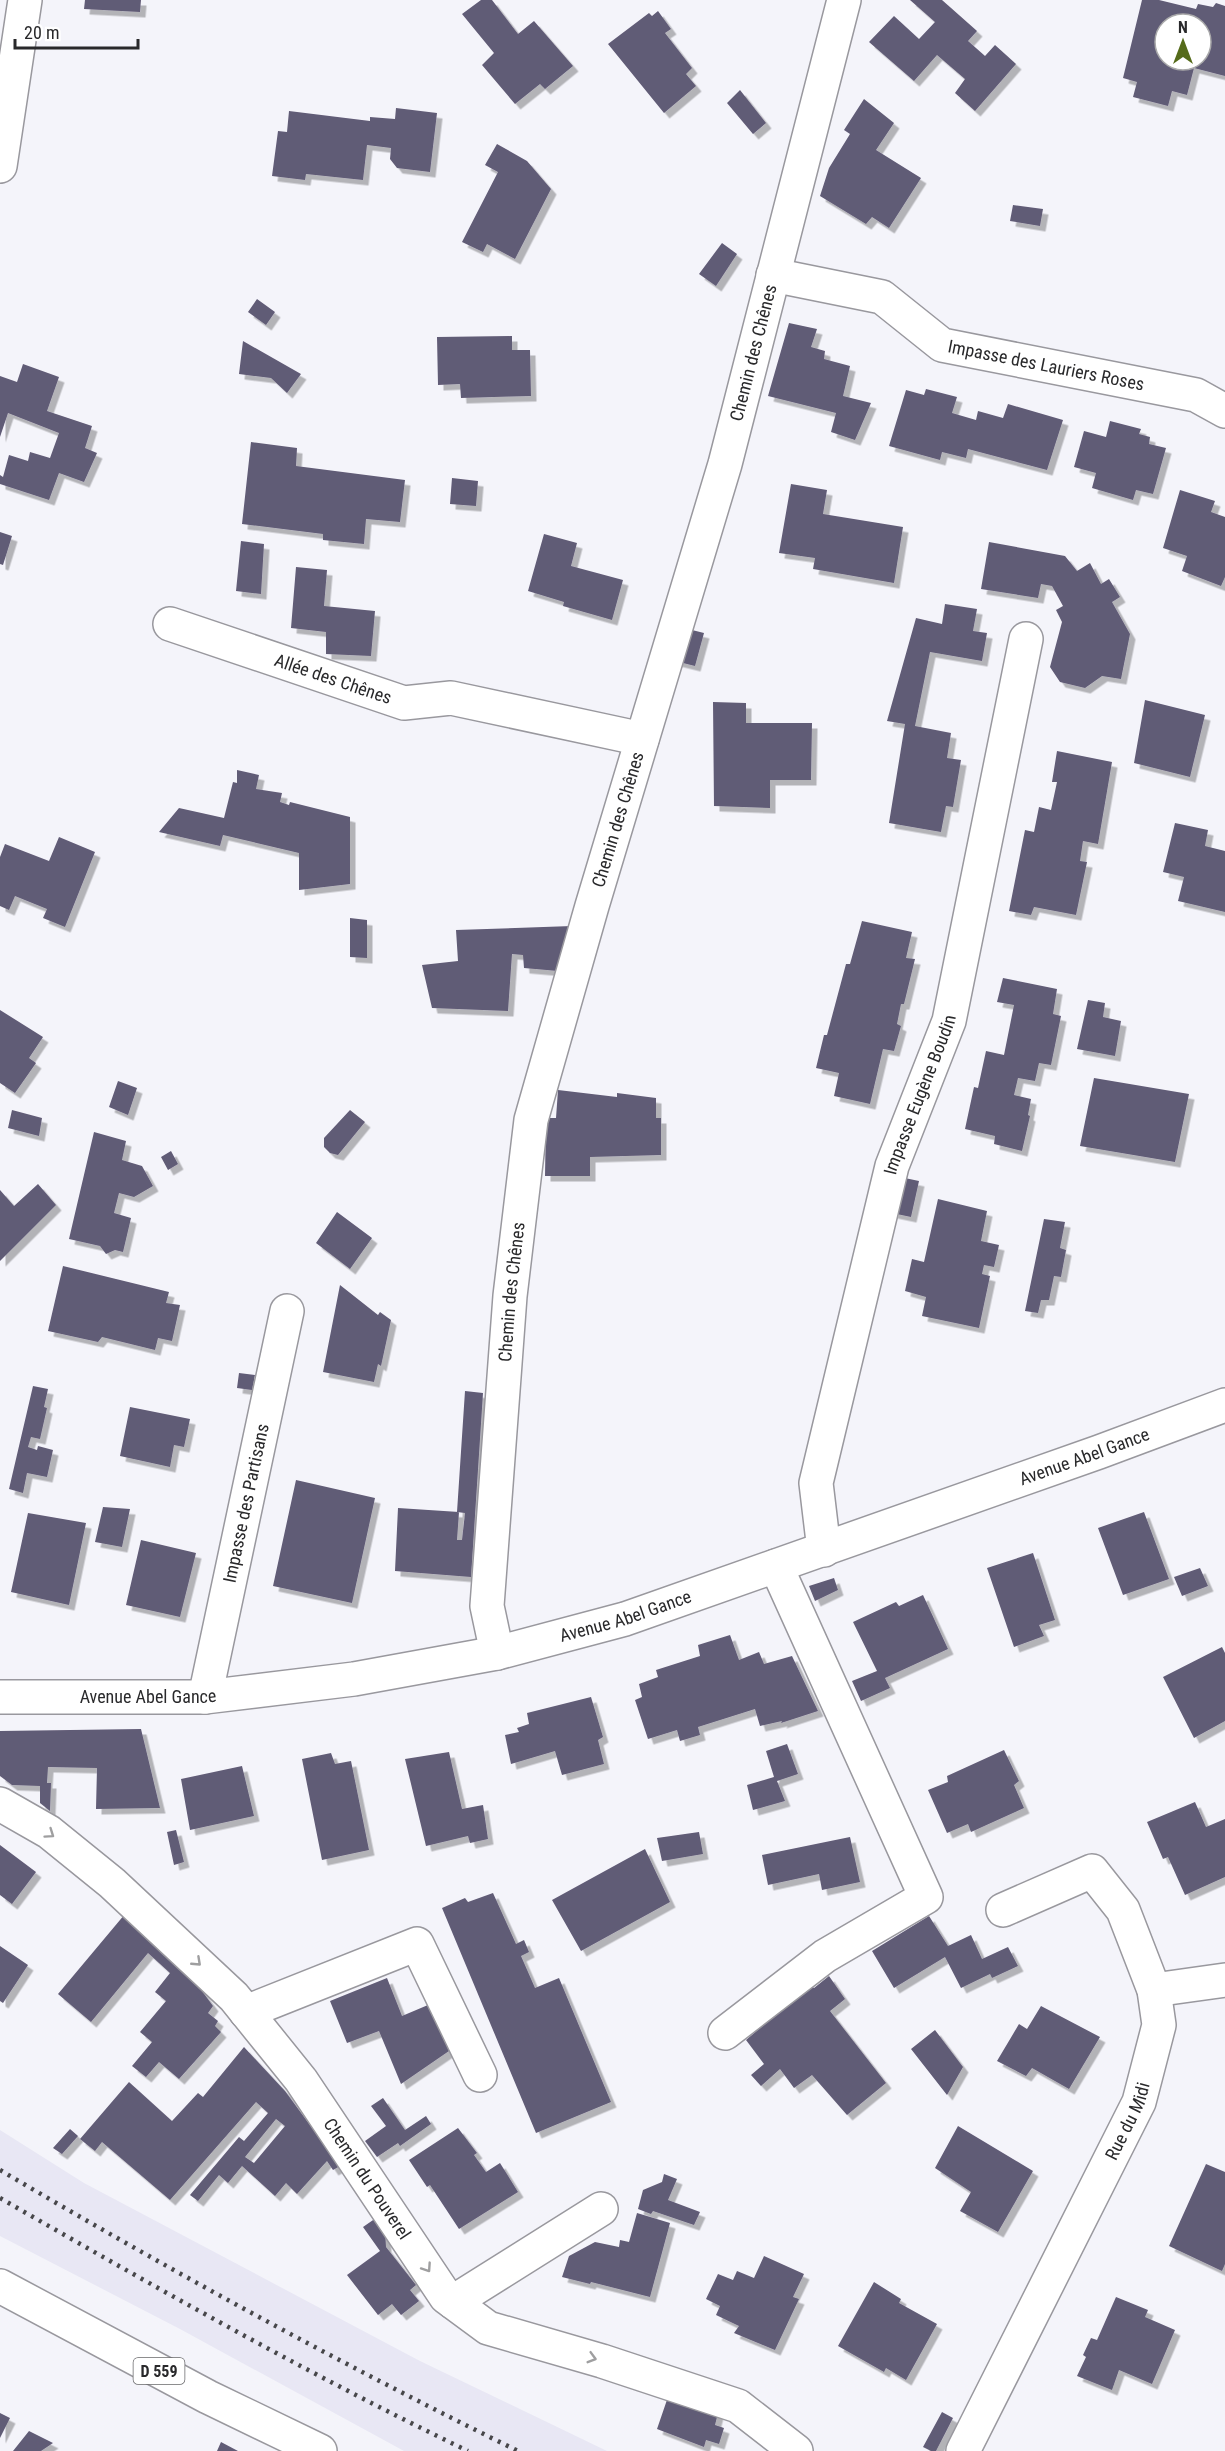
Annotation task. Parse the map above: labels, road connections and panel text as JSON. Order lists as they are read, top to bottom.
{
  "streets": {
    "street": [
      "Chemin des Chênes",
      "Impasse des Lauriers Roses",
      "Allée des Chênes",
      "Impasse Eugène Boudin",
      "Avenue Abel Gance",
      "Impasse des Partisans",
      "Rue du Midi",
      "Chemin du Pouverel",
      "D 559"
    ]
  },
  "crossings": [
    ["Chemin des Chênes", "Impasse des Lauriers Roses"],
    ["Chemin des Chênes", "Allée des Chênes"],
    ["Chemin des Chênes", "Avenue Abel Gance"],
    ["Impasse Eugène Boudin", "Avenue Abel Gance"],
    ["Avenue Abel Gance", "Impasse des Partisans"]
  ],
  "one_way": ["Chemin du Pouverel"],
  "scale_bar": "20 m",
  "north": "top"
}
